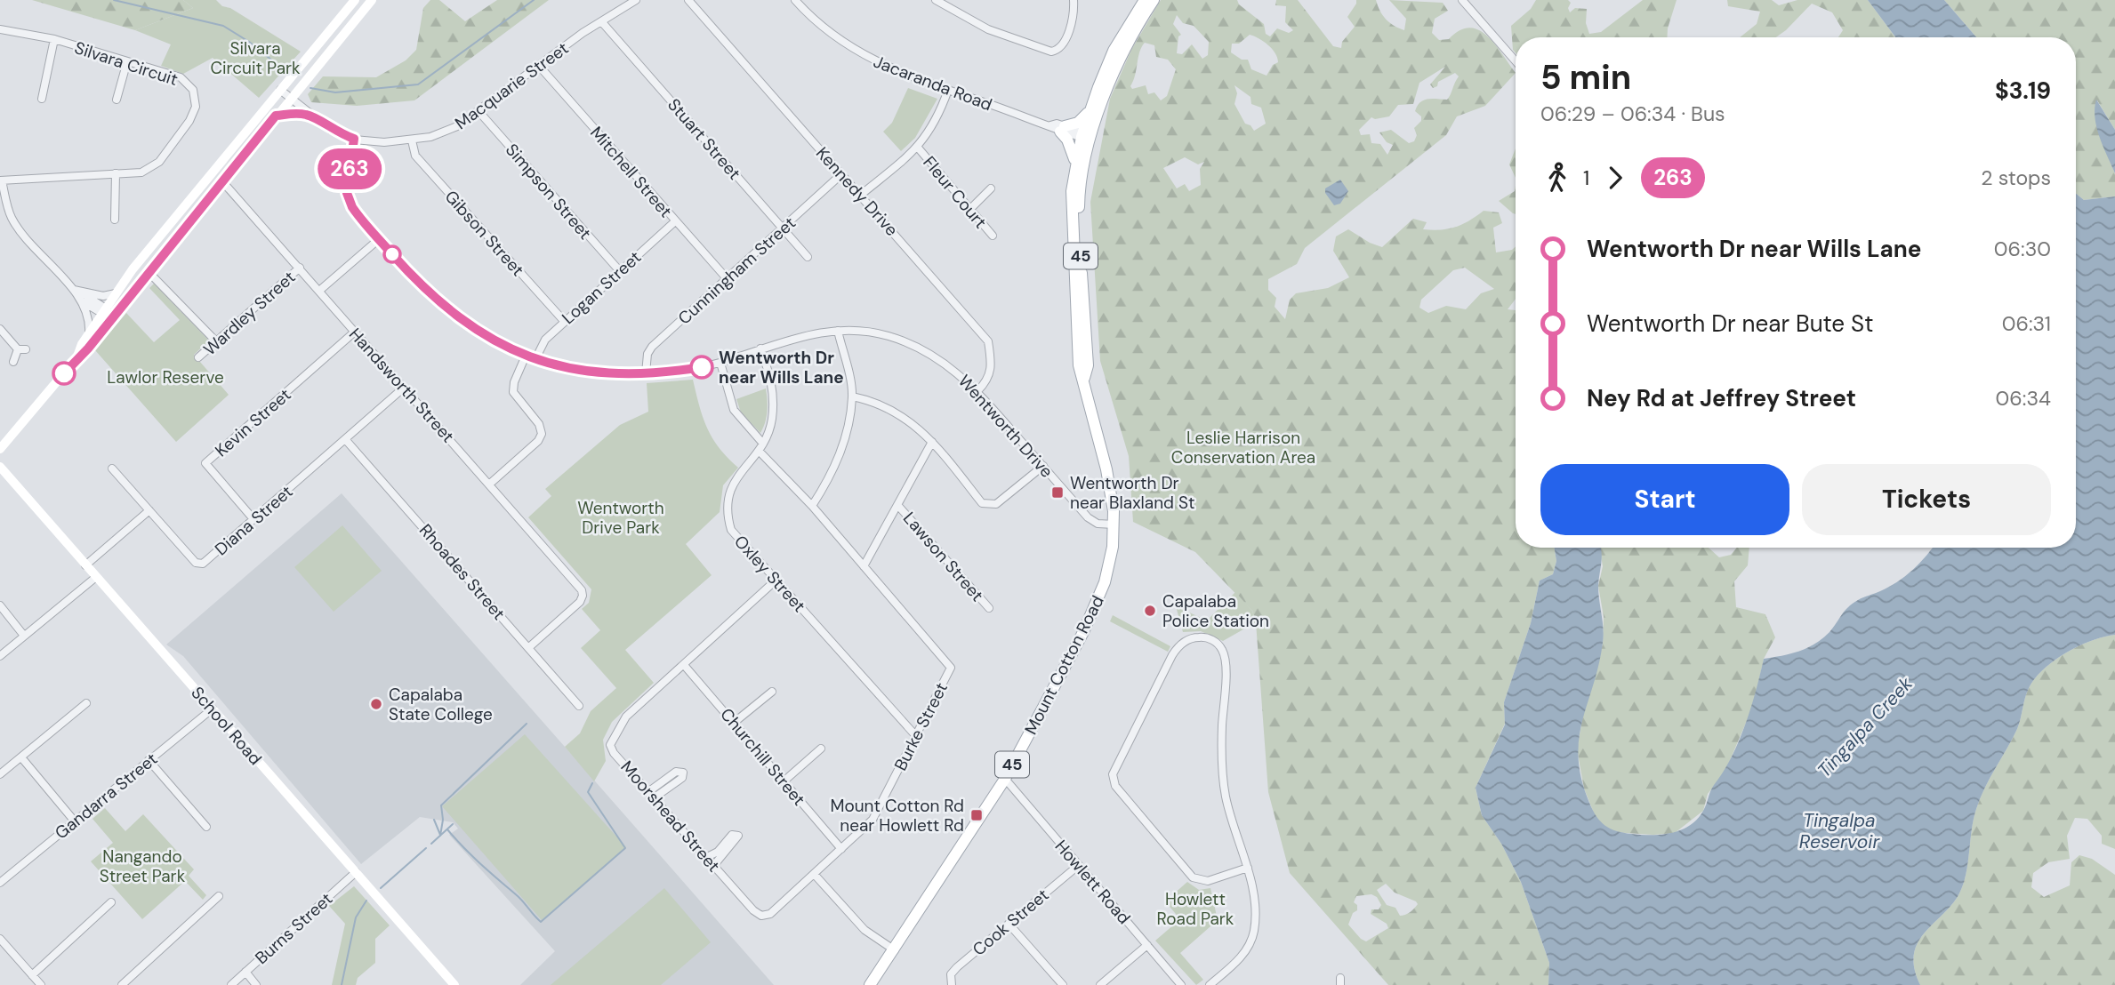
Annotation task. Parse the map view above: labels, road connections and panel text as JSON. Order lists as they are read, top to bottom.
{
  "streets": {
    "main road": ["45", "Mount Cotton Road", "School Road"],
    "street": [
      "Silvara Circuit",
      "Jacaranda Road",
      "Macquarie Street",
      "Stuart Street",
      "Mitchell Street",
      "Simpson Street",
      "Kennedy Drive",
      "Fleur Court",
      "Gibson Street",
      "Cunningham Street",
      "Logan Street",
      "Wardley Street",
      "Handsworth Street",
      "Kevin Street",
      "Wentworth Drive",
      "Diana Street",
      "Lawson Street",
      "Rhoades Street",
      "Oxley Street",
      "Burke Street",
      "Churchill Street",
      "Gandarra Street",
      "Moorshead Street",
      "Howlett Road",
      "Cook Street",
      "Burns Street"
    ]
  },
  "crossings": [
    ["Jacaranda Road", "Mount Cotton Road"],
    ["Macquarie Street", "Stuart Street"],
    ["Macquarie Street", "Mitchell Street"],
    ["Macquarie Street", "Simpson Street"],
    ["Macquarie Street", "Gibson Street"],
    ["Macquarie Street", "Wentworth Drive"],
    ["Stuart Street", "Cunningham Street"],
    ["Mitchell Street", "Cunningham Street"],
    ["Mitchell Street", "Logan Street"],
    ["Simpson Street", "Logan Street"],
    ["Kennedy Drive", "Cunningham Street"],
    ["Kennedy Drive", "Wentworth Drive"],
    ["Gibson Street", "Logan Street"],
    ["Cunningham Street", "Wentworth Drive"],
    ["Logan Street", "Wentworth Drive"],
    ["Wardley Street", "Handsworth Street"],
    ["Handsworth Street", "Kevin Street"],
    ["Handsworth Street", "Diana Street"],
    ["Handsworth Street", "Rhoades Street"],
    ["Kevin Street", "Diana Street"],
    ["Wentworth Drive", "Oxley Street"],
    ["Wentworth Drive", "Mount Cotton Road"],
    ["Wentworth Drive", "Burke Street"],
    ["Diana Street", "Rhoades Street"],
    ["Oxley Street", "Burke Street"],
    ["Oxley Street", "Moorshead Street"],
    ["Mount Cotton Road", "Howlett Road"],
    ["School Road", "Gandarra Street"],
    ["School Road", "Burns Street"],
    ["Burke Street", "Churchill Street"],
    ["Burke Street", "Moorshead Street"],
    ["Churchill Street", "Moorshead Street"],
    ["Howlett Road", "Cook Street"]
  ],
  "water": ["Tingalpa Creek", "Tingalpa Reservoir"],
  "parks": [
    "Silvara Circuit Park",
    "Lawlor Reserve",
    "Leslie Harrison Conservation Area",
    "Wentworth Drive Park",
    "Nangando Street Park",
    "Howlett Road Park"
  ],
  "places": {
    "other": ["Wentworth Dr near Wills Lane", "Capalaba Police Station", "Capalaba State College"],
    "transit": ["Wentworth Dr near Blaxland St", "Mount Cotton Rd near Howlett Rd"]
  },
  "lines": ["bus line 263"],
  "page": {
    "on_map": "263",
    "heading": ["5 min", "06:29 – 06:34 · Bus", "$3.19"],
    "legs": ["1", "263", "2 stops"],
    "list": [
      {
        "name": "Wentworth Dr near Wills Lane",
        "value": "06:30"
      },
      {
        "name": "Wentworth Dr near Bute St",
        "value": "06:31"
      },
      {
        "name": "Ney Rd at Jeffrey Street",
        "value": "06:34"
      }
    ],
    "buttons": ["Start", "Tickets"]
  }
}
